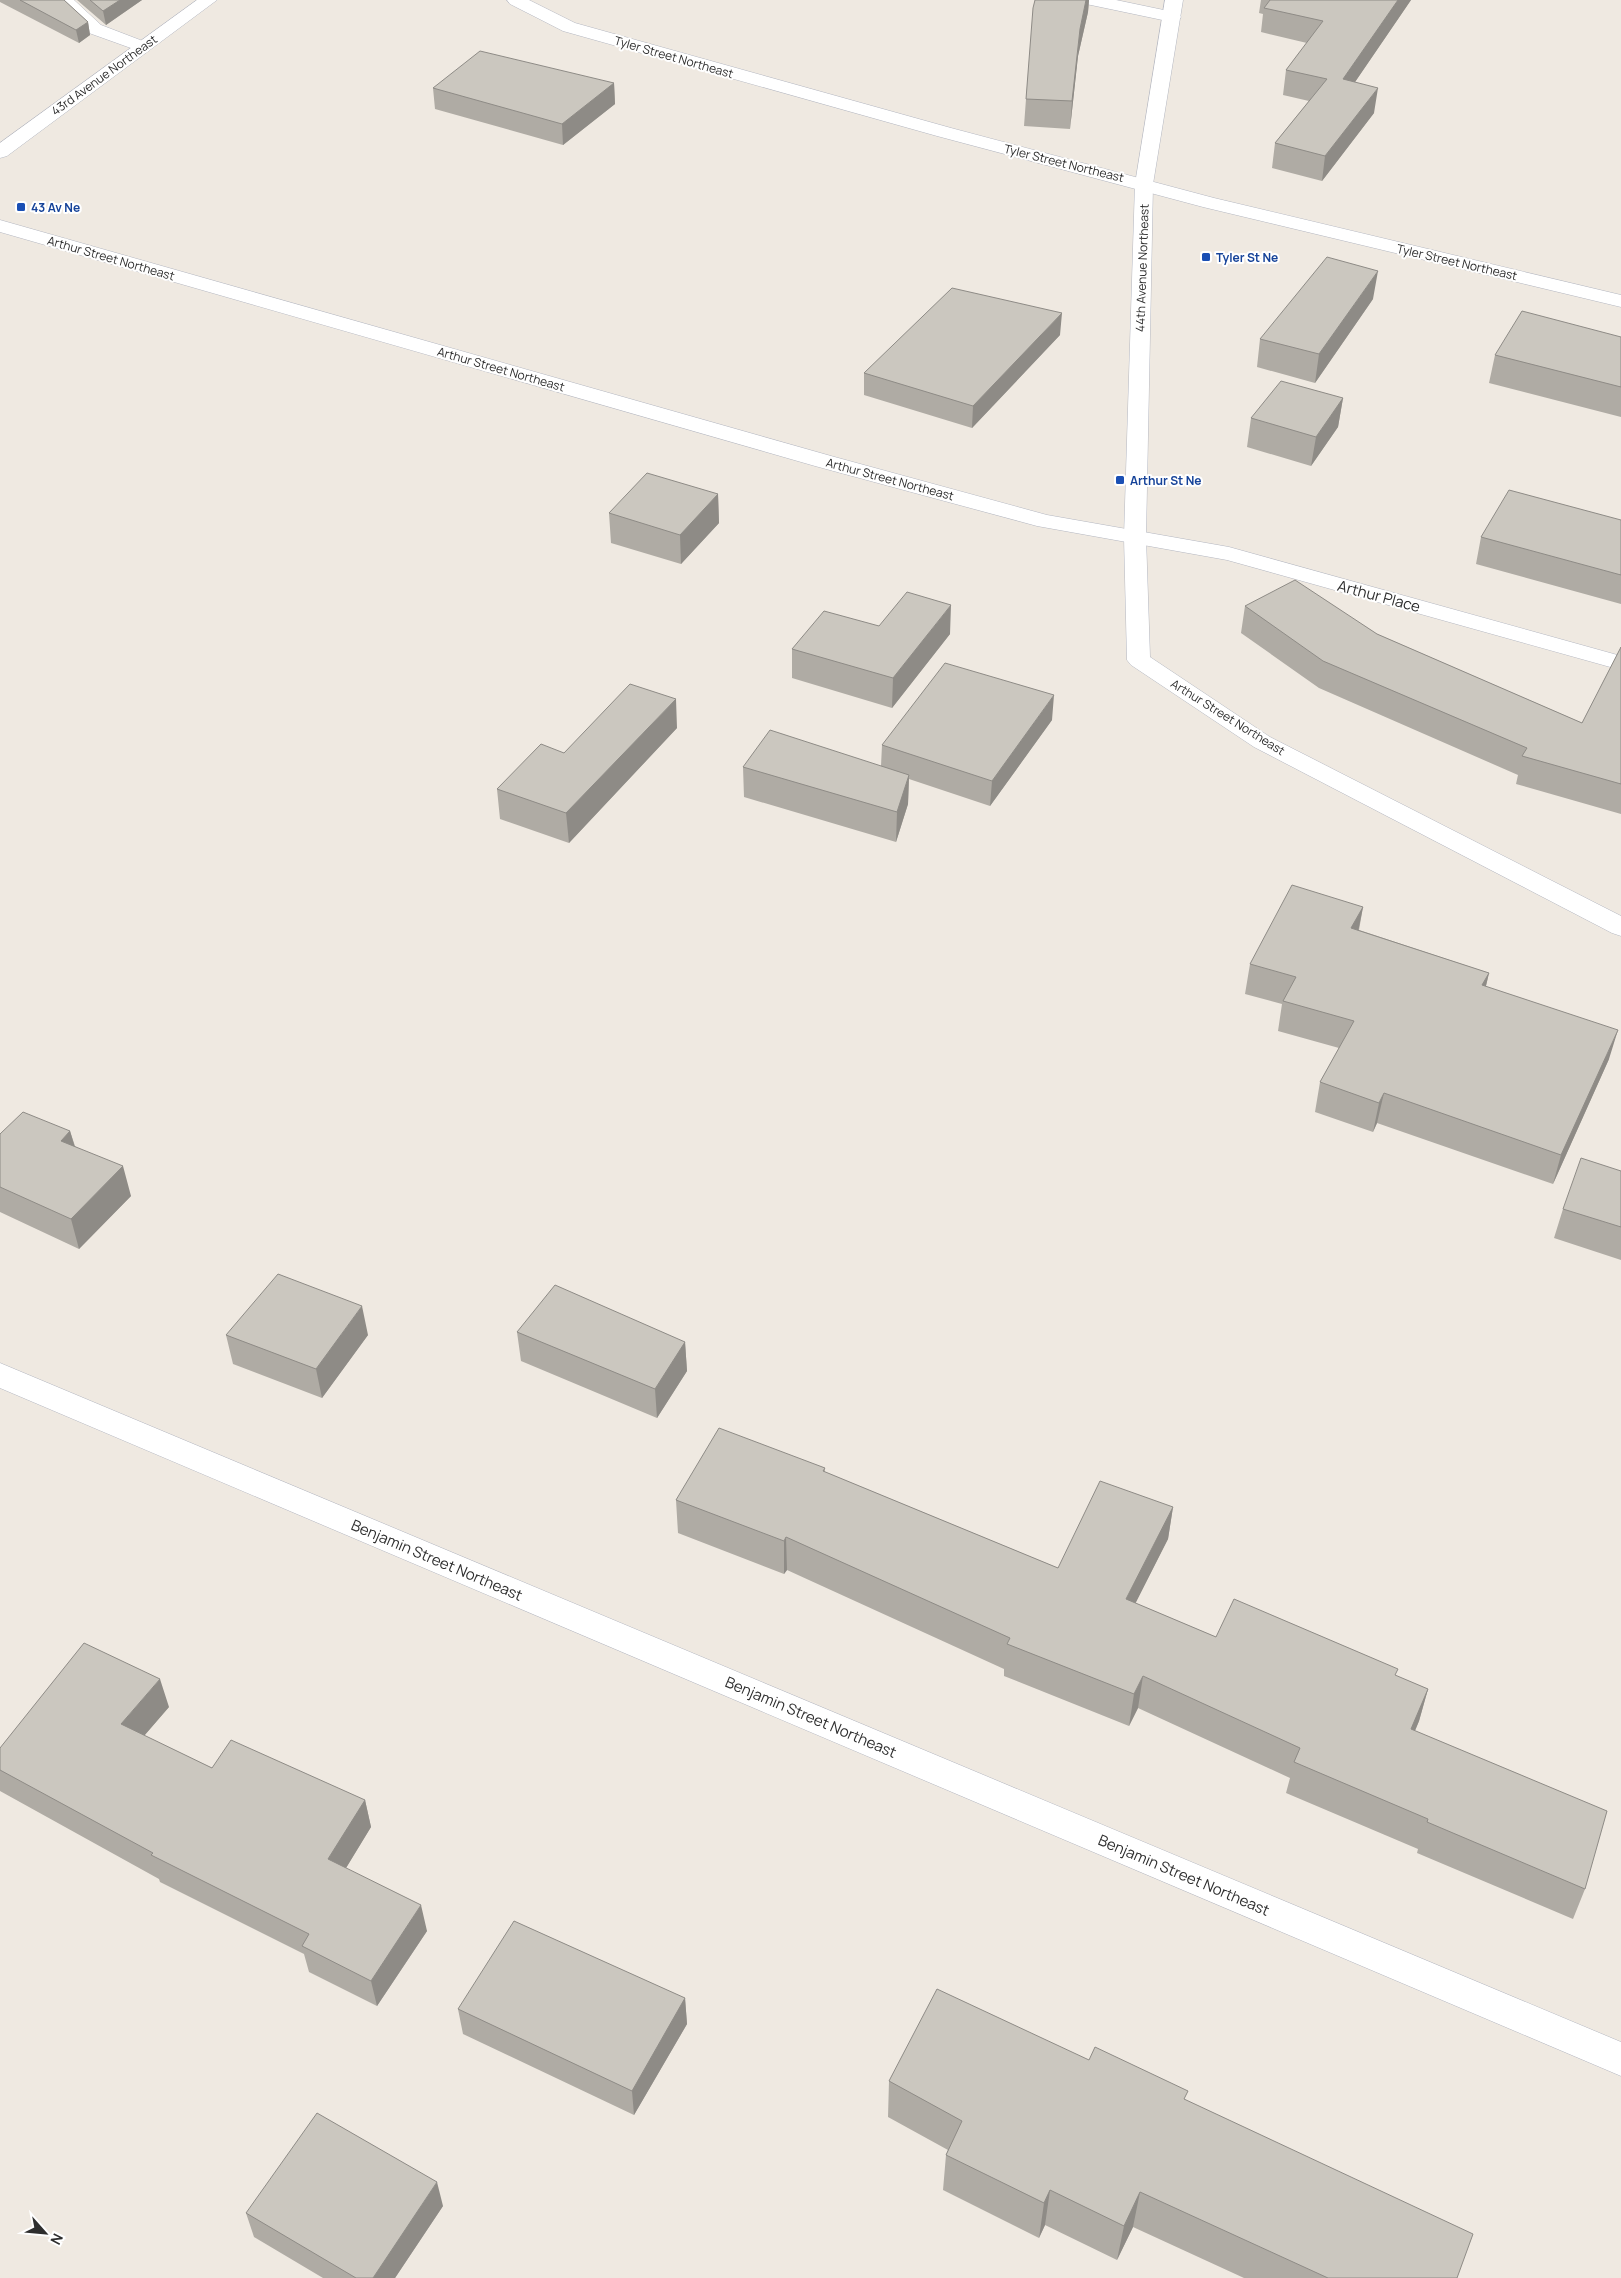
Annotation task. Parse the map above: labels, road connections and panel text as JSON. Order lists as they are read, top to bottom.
{
  "streets": {
    "street": [
      "Tyler Street Northeast",
      "43rd Avenue Northeast",
      "Arthur Street Northeast",
      "44th Avenue Northeast",
      "Arthur Place",
      "Benjamin Street Northeast"
    ]
  },
  "crossings": [
    ["Tyler Street Northeast", "44th Avenue Northeast"],
    ["Arthur Street Northeast", "44th Avenue Northeast"],
    ["Arthur Street Northeast", "Arthur Place"],
    ["44th Avenue Northeast", "Arthur Place"]
  ],
  "places": {
    "transit": ["43 Av Ne", "Tyler St Ne", "Arthur St Ne"]
  },
  "north": "bottom right"
}
